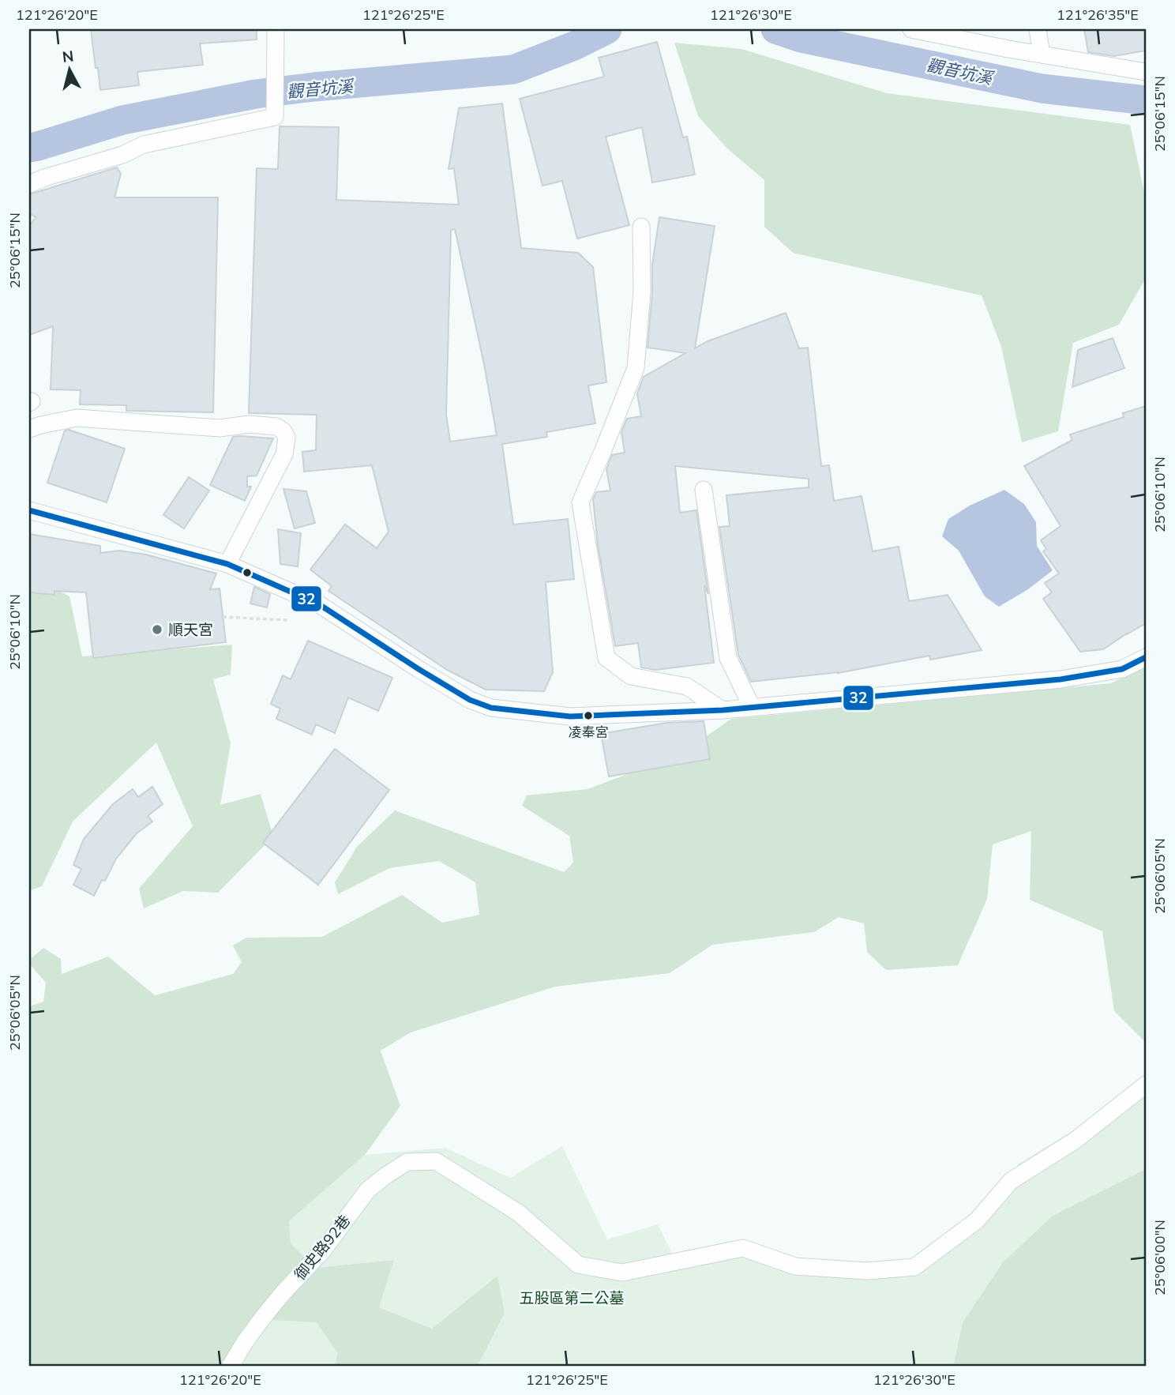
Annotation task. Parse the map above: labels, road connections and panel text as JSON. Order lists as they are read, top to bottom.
{
  "streets": {
    "street": ["御史路92巷"]
  },
  "water": ["觀音坑溪"],
  "parks": ["五股區第二公墓"],
  "places": ["順天宮", "凌奉宮"],
  "lines": ["transit line 32"],
  "north": "top",
  "coordinates": [
    "121°26'20\"E",
    "121°26'25\"E",
    "121°26'30\"E",
    "121°26'35\"E",
    "25°06'15\"N",
    "25°06'10\"N",
    "25°06'05\"N",
    "25°06'00\"N"
  ]
}
